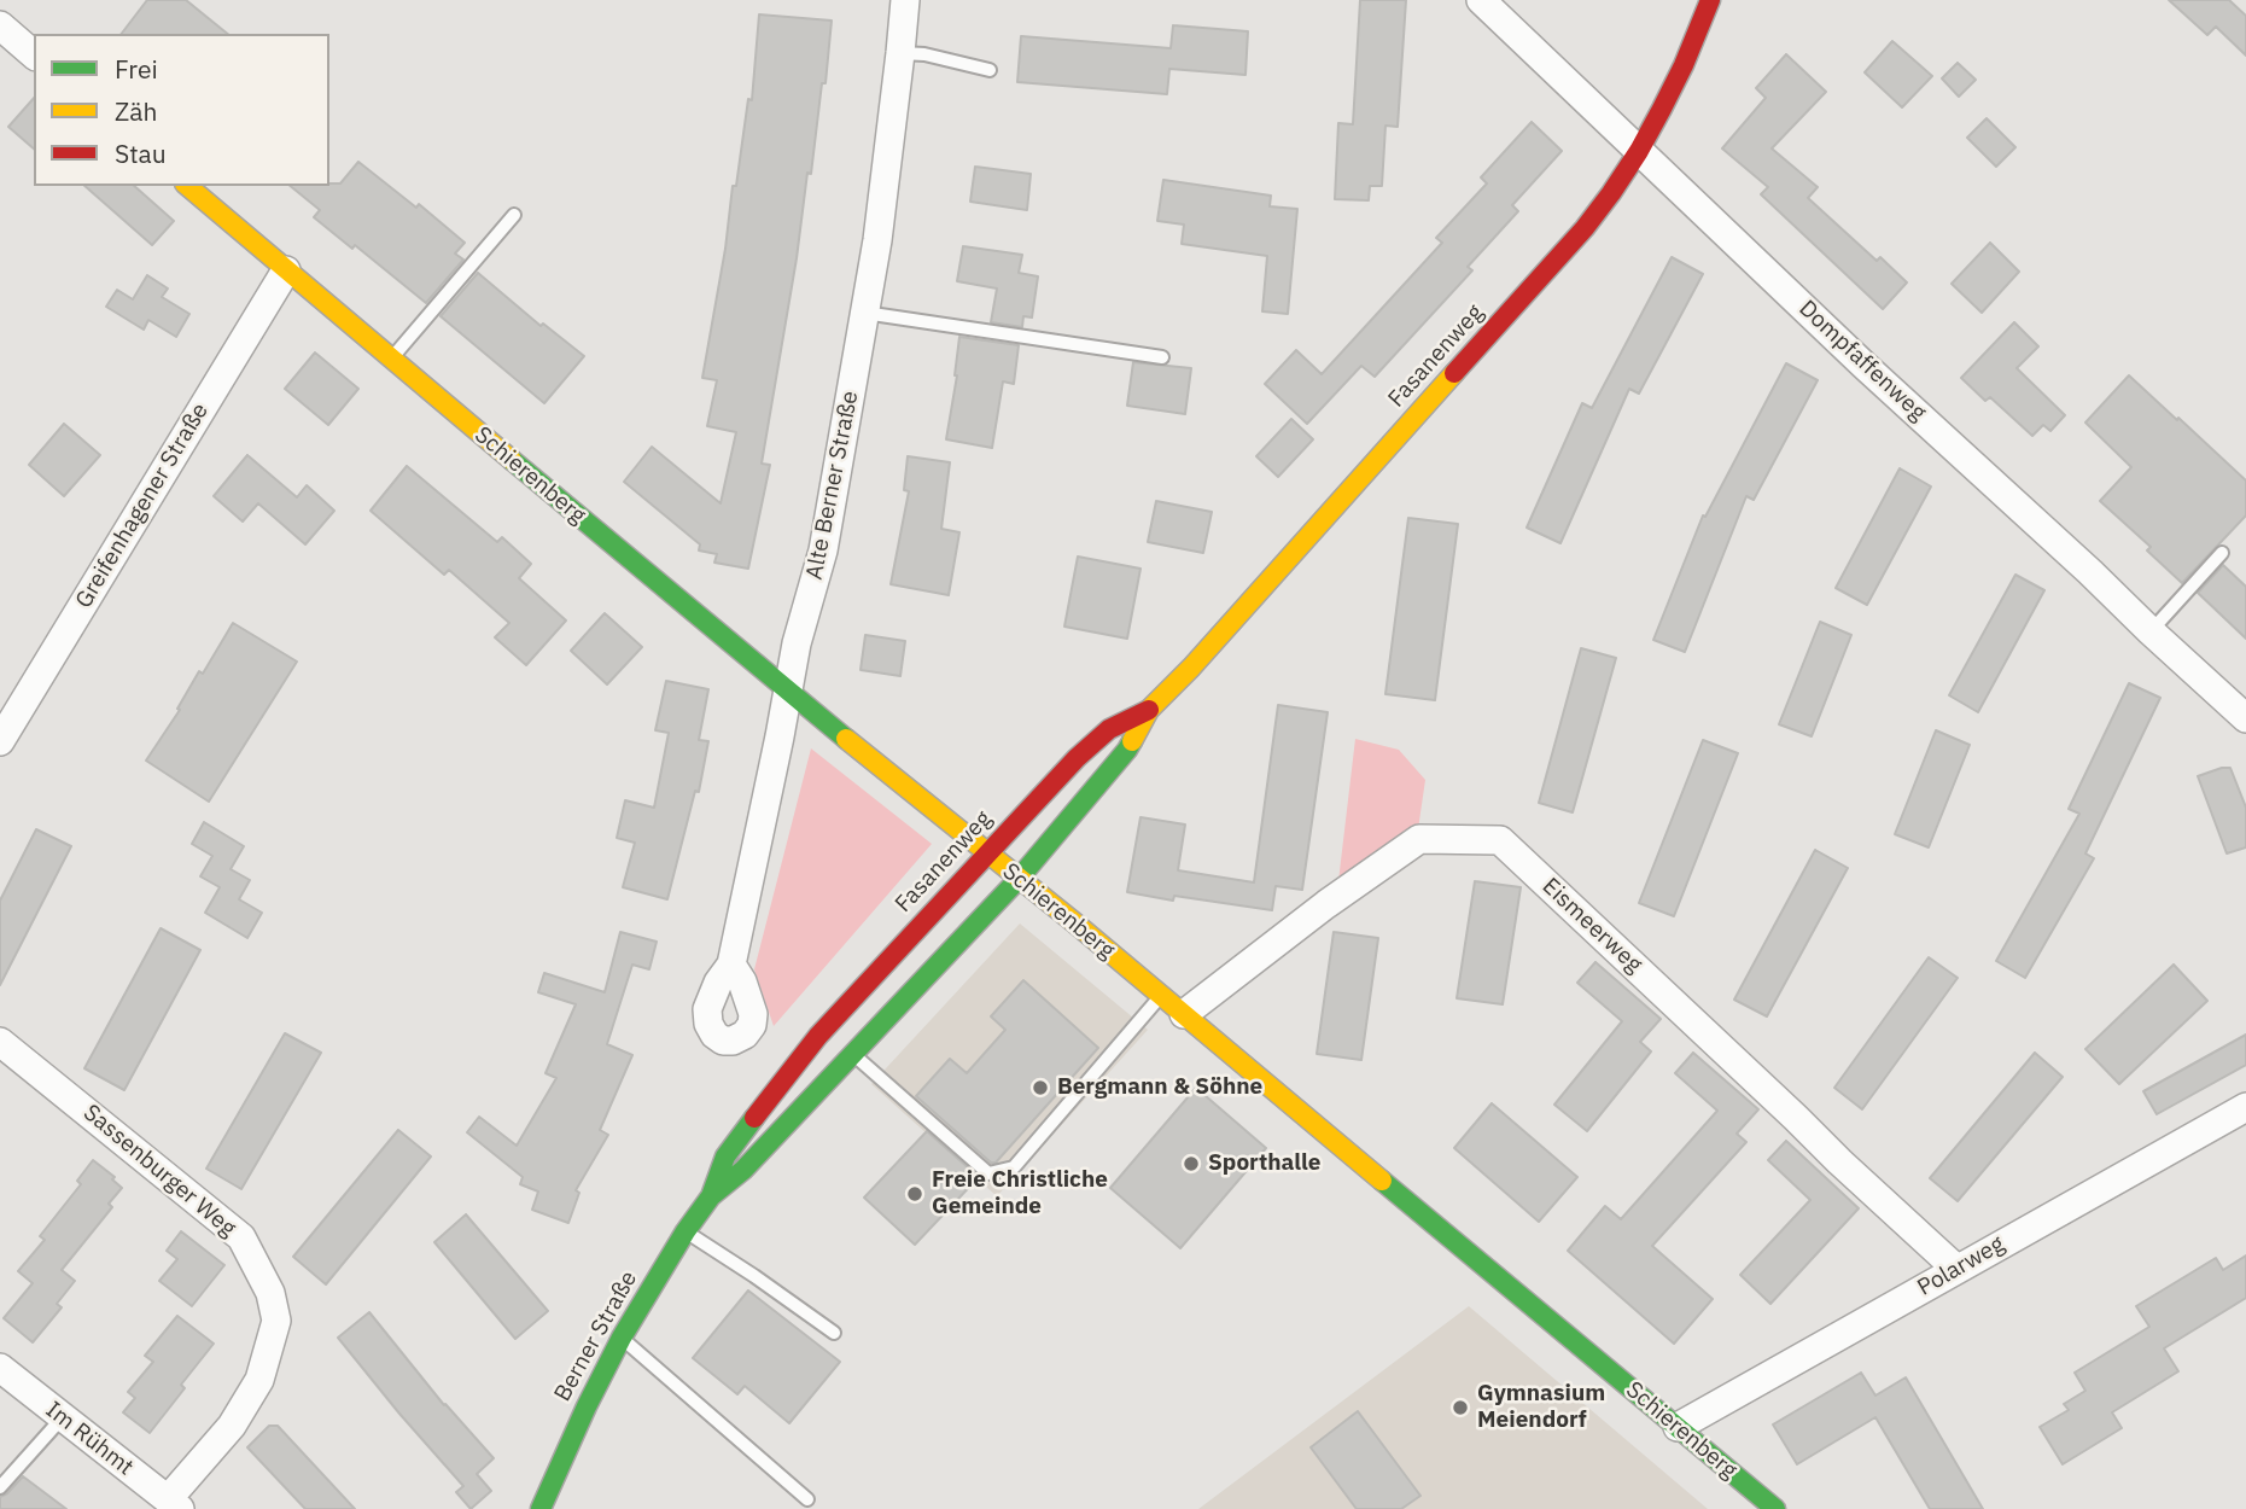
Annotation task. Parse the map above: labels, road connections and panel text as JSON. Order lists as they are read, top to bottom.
{
  "streets": {
    "main road": ["Fasanenweg", "Schierenberg", "Berner Straße"],
    "street": [
      "Dompfaffenweg",
      "Alte Berner Straße",
      "Greifenhagener Straße",
      "Eismeerweg",
      "Sassenburger Weg",
      "Polarweg",
      "Im Rühmt"
    ]
  },
  "crossings": [
    ["Fasanenweg", "Dompfaffenweg"],
    ["Fasanenweg", "Schierenberg"],
    ["Fasanenweg", "Berner Straße"],
    ["Schierenberg", "Alte Berner Straße"],
    ["Schierenberg", "Greifenhagener Straße"],
    ["Schierenberg", "Eismeerweg"],
    ["Schierenberg", "Polarweg"],
    ["Eismeerweg", "Polarweg"],
    ["Sassenburger Weg", "Im Rühmt"]
  ],
  "places": [
    "Bergmann & Söhne",
    "Sporthalle",
    "Freie Christliche Gemeinde",
    "Gymnasium Meiendorf"
  ],
  "legend": ["Frei", "Zäh", "Stau"]
}
